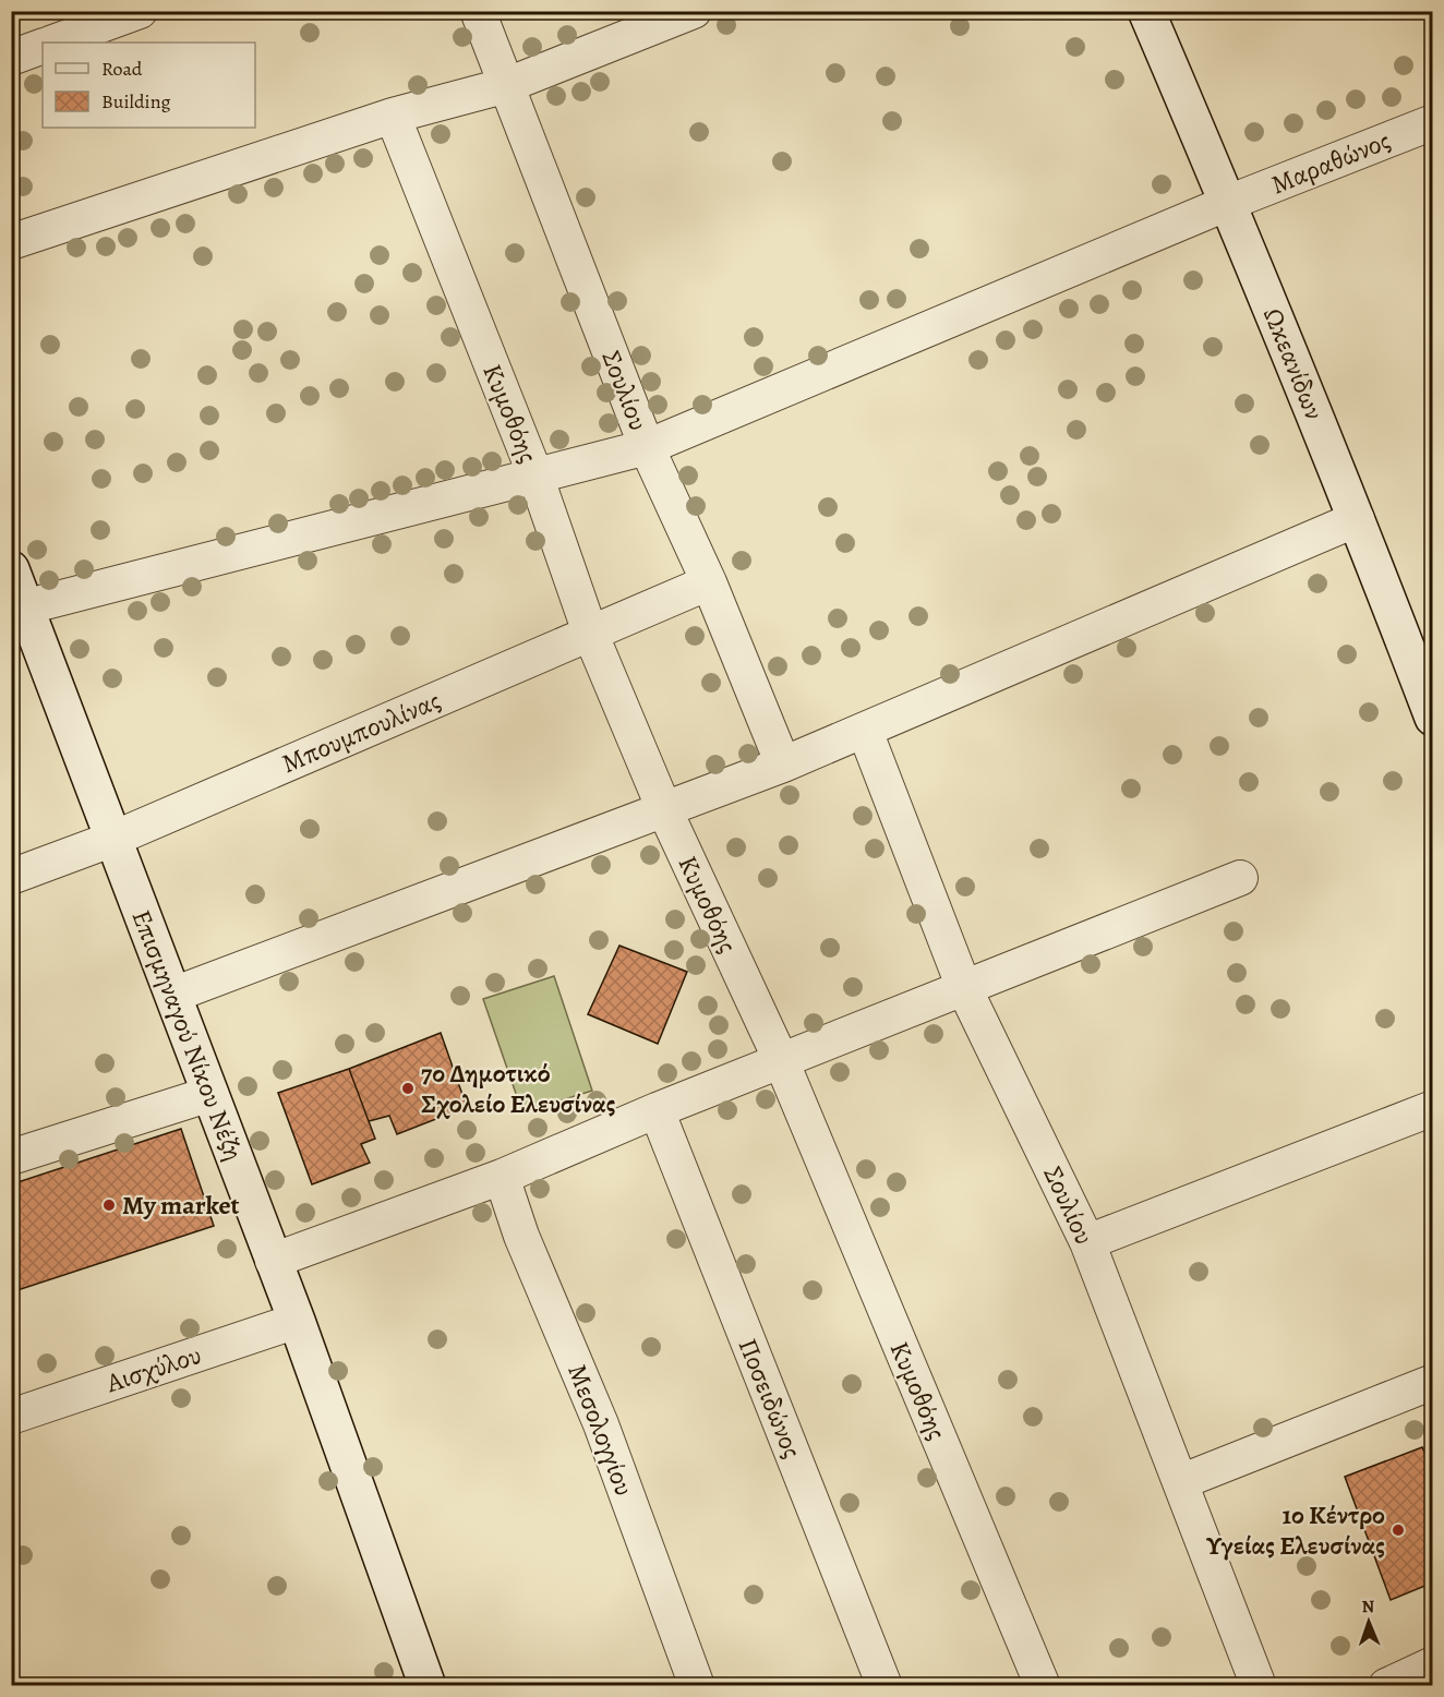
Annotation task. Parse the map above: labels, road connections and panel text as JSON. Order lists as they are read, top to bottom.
{
  "streets": {
    "street": [
      "Μαραθώνος",
      "Ωκεανίδων",
      "Σουλίου",
      "Κυμοθόης",
      "Μπουμπουλίνας",
      "Επισμηναγού Νίκου Νέζη",
      "Αισχύλου",
      "Ποσειδώνος",
      "Μεσολογγίου"
    ]
  },
  "crossings": [
    ["Μαραθώνος", "Ωκεανίδων"],
    ["Μαραθώνος", "Σουλίου"],
    ["Μαραθώνος", "Κυμοθόης"],
    ["Μαραθώνος", "Επισμηναγού Νίκου Νέζη"],
    ["Σουλίου", "Μπουμπουλίνας"],
    ["Κυμοθόης", "Μπουμπουλίνας"],
    ["Μπουμπουλίνας", "Επισμηναγού Νίκου Νέζη"],
    ["Επισμηναγού Νίκου Νέζη", "Αισχύλου"]
  ],
  "places": ["7ο Δημοτικό Σχολείο Ελευσίνας", "My market", "1ο Κέντρο Υγείας Ελευσίνας"],
  "legend": ["Road", "Building"],
  "north": "top"
}
